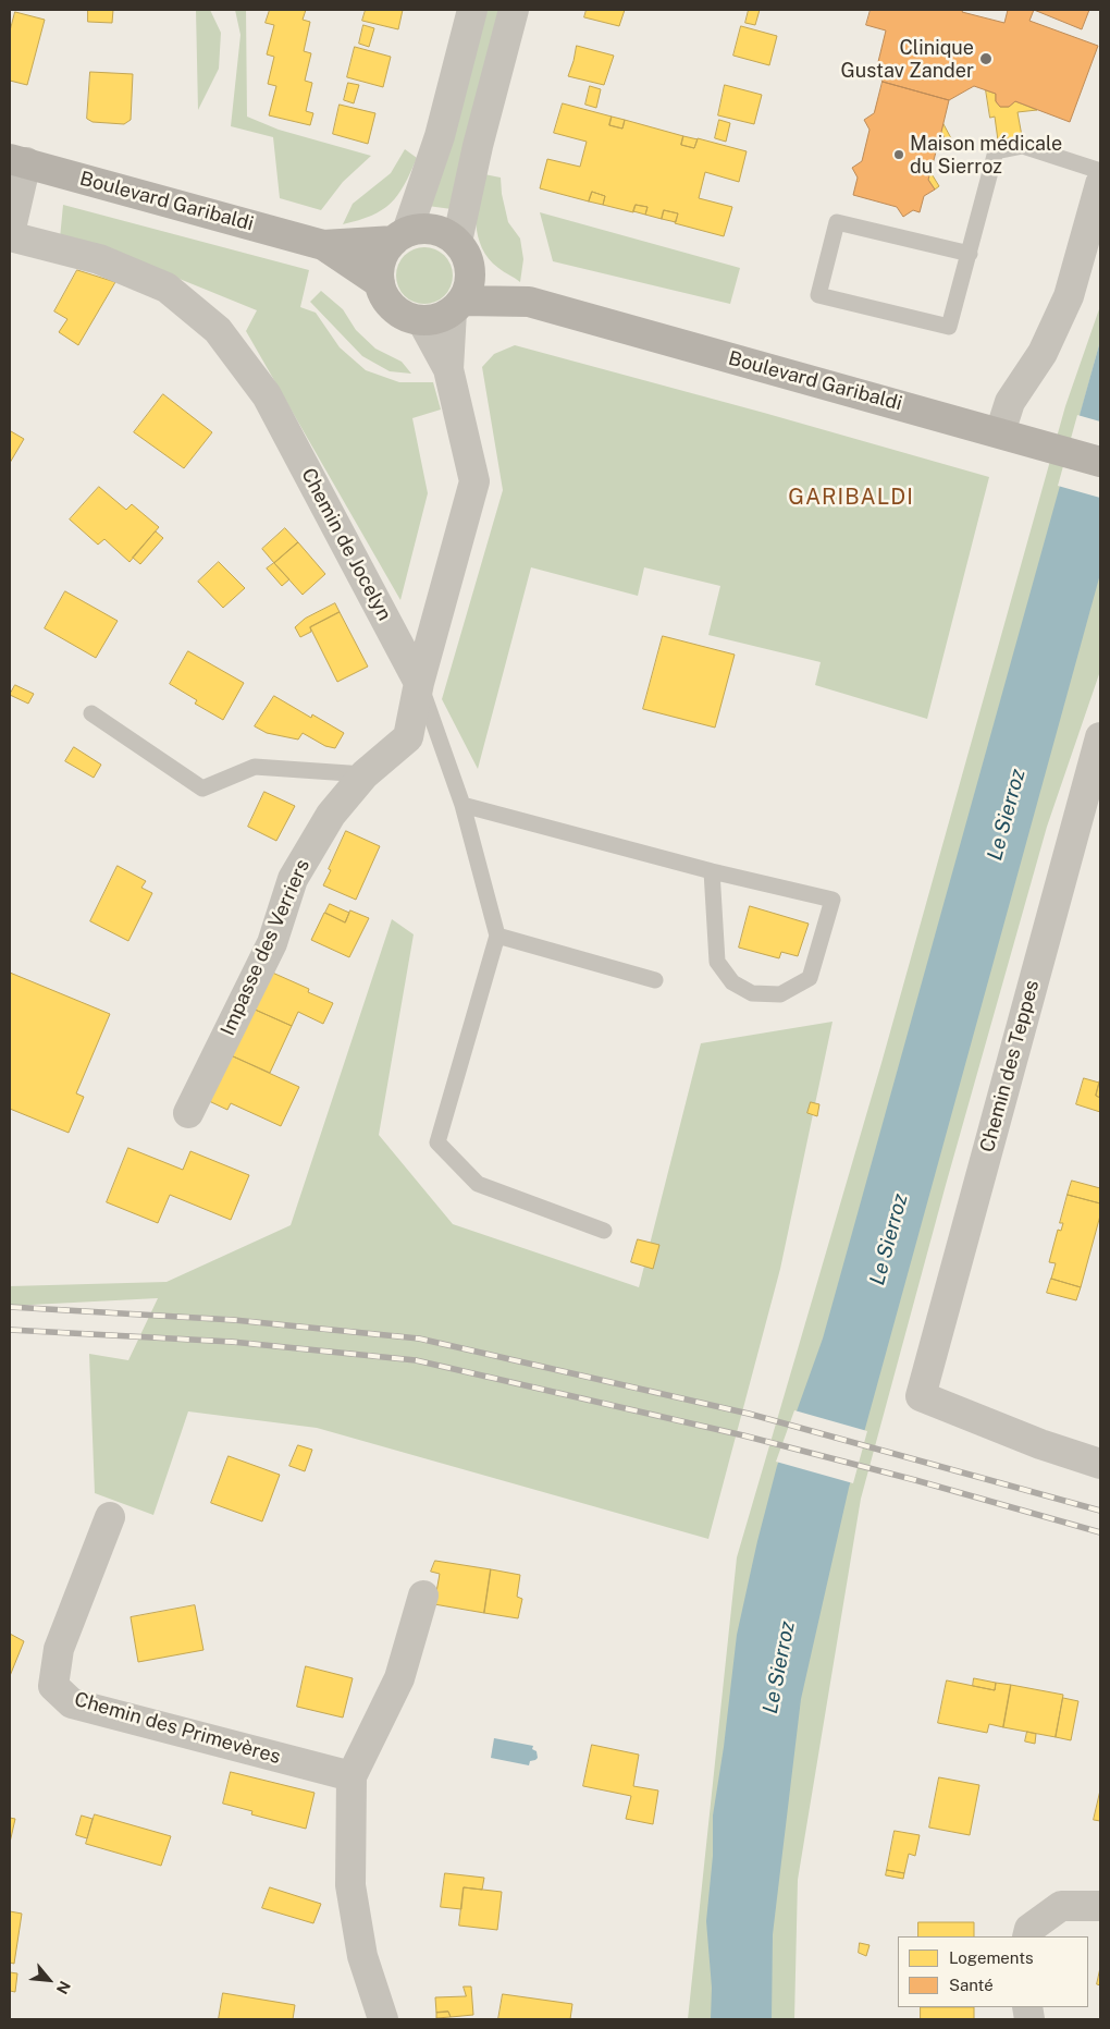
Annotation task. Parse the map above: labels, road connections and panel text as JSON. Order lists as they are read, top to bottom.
{
  "streets": {
    "main road": ["Boulevard Garibaldi"],
    "street": [
      "Chemin de Jocelyn",
      "Impasse des Verriers",
      "Chemin des Teppes",
      "Chemin des Primevères"
    ]
  },
  "crossings": [
    ["Boulevard Garibaldi", "Chemin de Jocelyn"],
    ["Chemin de Jocelyn", "Impasse des Verriers"]
  ],
  "districts": ["GARIBALDI"],
  "water": ["Le Sierroz"],
  "places": ["Clinique Gustav Zander", "Maison médicale du Sierroz"],
  "legend": ["Logements", "Santé"],
  "north": "bottom right"
}
